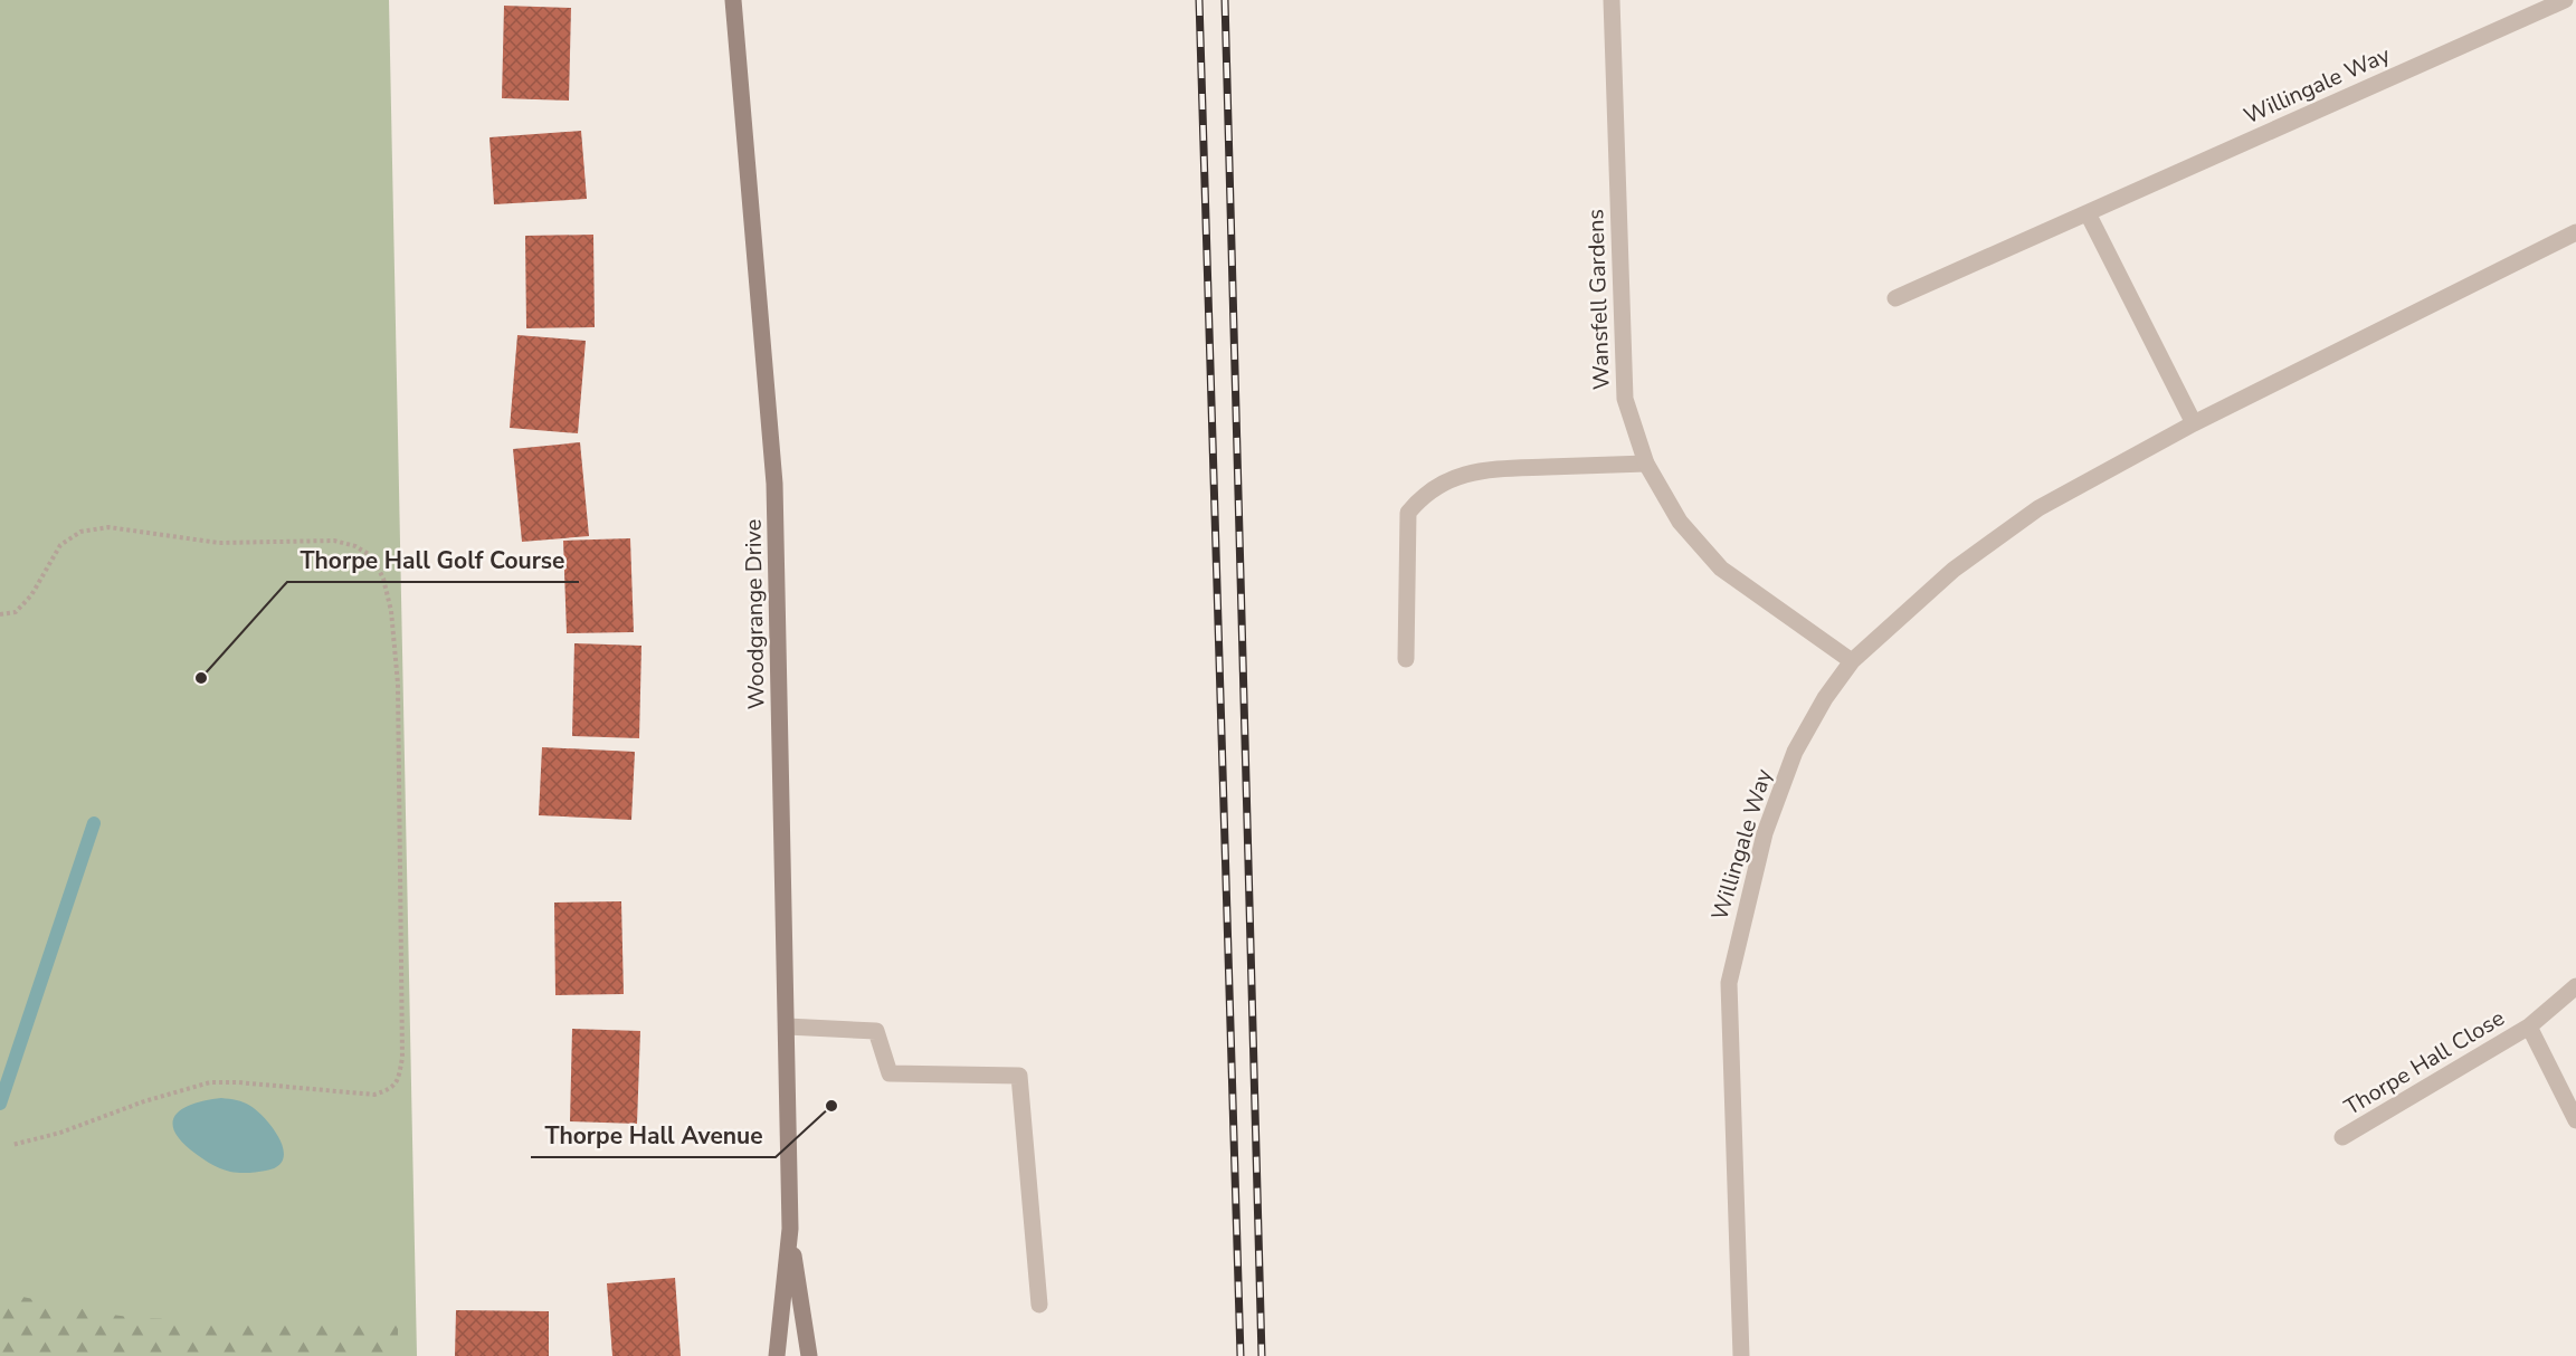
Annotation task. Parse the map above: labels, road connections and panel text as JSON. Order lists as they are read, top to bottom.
{
  "streets": {
    "street": [
      "Willingale Way",
      "Wansfell Gardens",
      "Woodgrange Drive",
      "Thorpe Hall Close"
    ]
  },
  "crossings": [
    ["Willingale Way", "Wansfell Gardens"]
  ],
  "places": ["Thorpe Hall Golf Course", "Thorpe Hall Avenue"]
}
